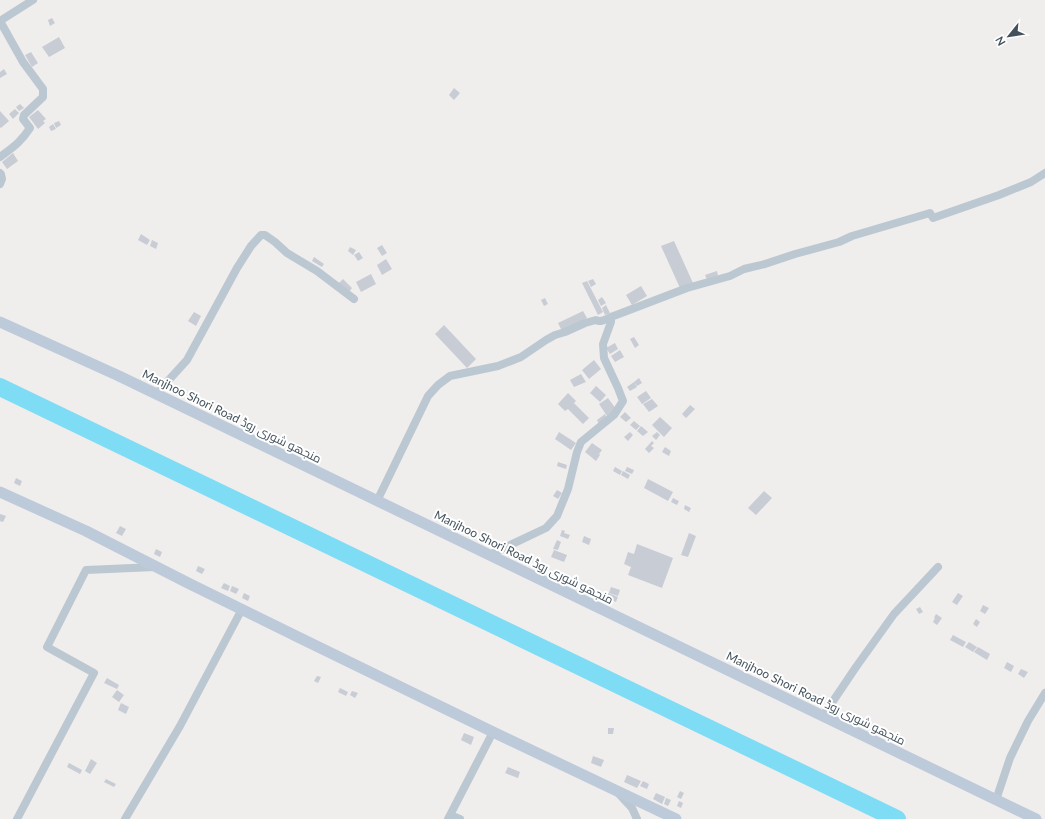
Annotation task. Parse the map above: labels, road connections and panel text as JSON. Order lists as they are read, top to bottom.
{
  "streets": {
    "street": ["Manjhoo Shori Road منجھو شوری روڈ"]
  },
  "north": "bottom left"
}
